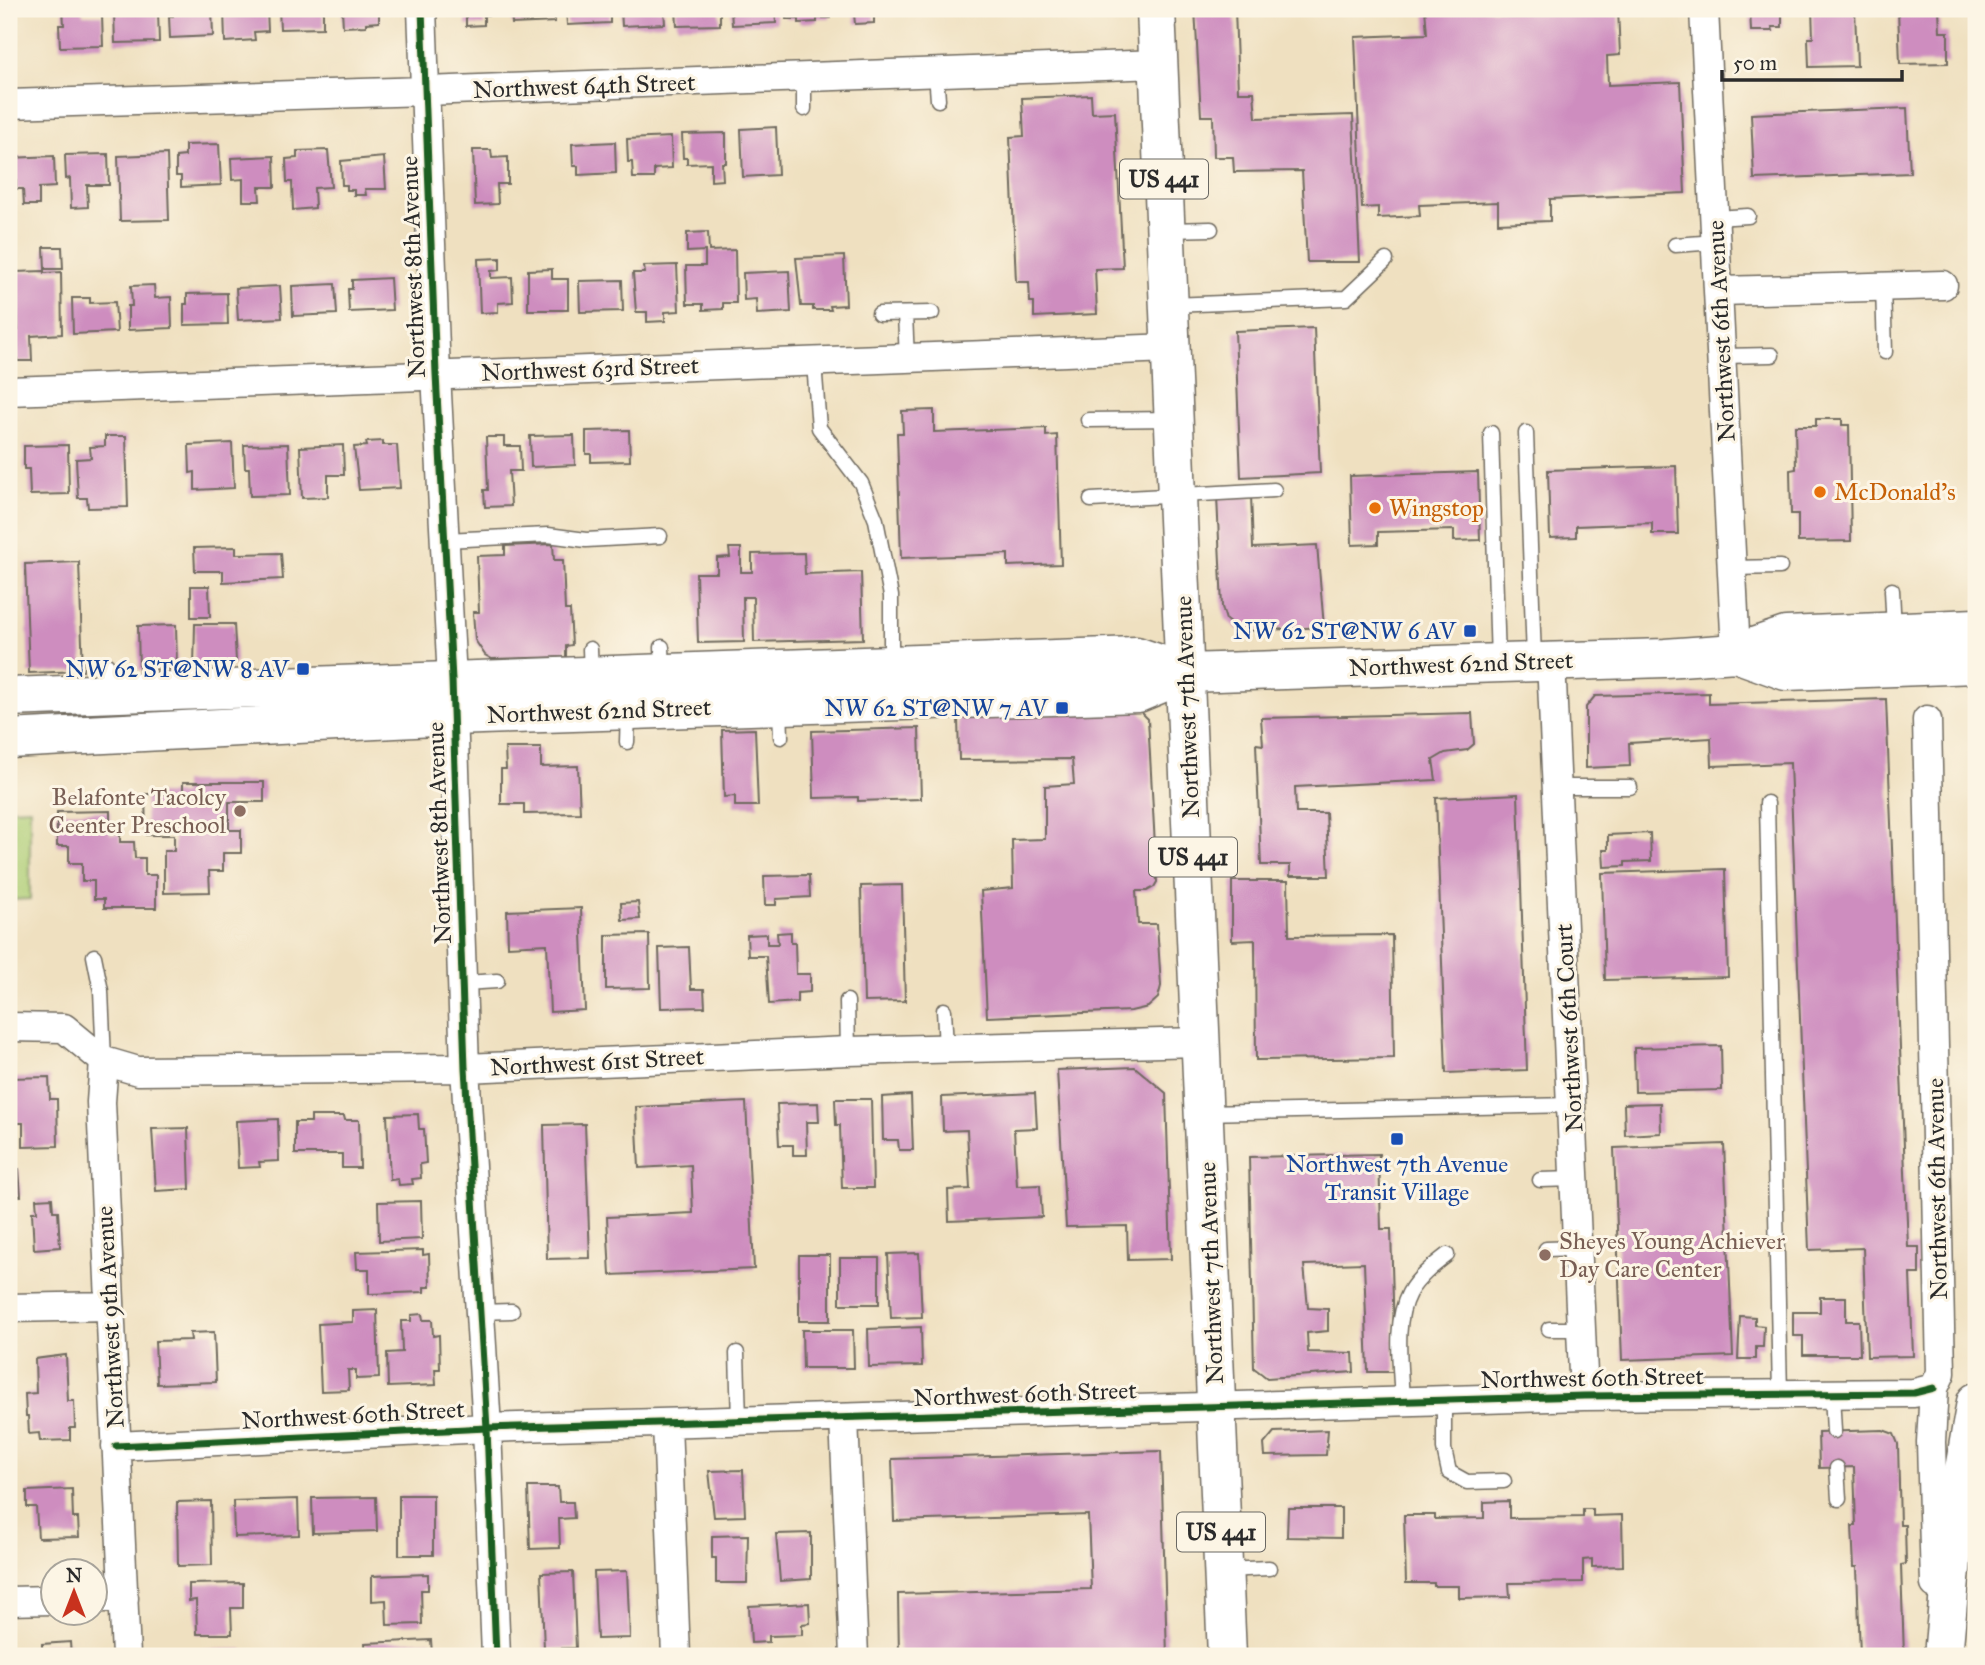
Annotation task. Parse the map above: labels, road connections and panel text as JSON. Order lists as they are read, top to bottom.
{
  "streets": {
    "main road": ["US 441", "Northwest 62nd Street", "Northwest 7th Avenue"],
    "street": [
      "Northwest 64th Street",
      "Northwest 8th Avenue",
      "Northwest 6th Avenue",
      "Northwest 63rd Street",
      "Northwest 6th Court",
      "Northwest 61st Street",
      "Northwest 9th Avenue",
      "Northwest 60th Street"
    ]
  },
  "crossings": [
    ["Northwest 64th Street", "Northwest 8th Avenue"],
    ["Northwest 64th Street", "Northwest 7th Avenue"],
    ["Northwest 8th Avenue", "Northwest 63rd Street"],
    ["Northwest 8th Avenue", "Northwest 62nd Street"],
    ["Northwest 8th Avenue", "Northwest 61st Street"],
    ["Northwest 8th Avenue", "Northwest 60th Street"],
    ["Northwest 6th Avenue", "Northwest 62nd Street"],
    ["Northwest 6th Avenue", "Northwest 60th Street"],
    ["Northwest 63rd Street", "Northwest 7th Avenue"],
    ["Northwest 62nd Street", "Northwest 7th Avenue"],
    ["Northwest 62nd Street", "Northwest 6th Court"],
    ["Northwest 7th Avenue", "Northwest 61st Street"],
    ["Northwest 7th Avenue", "Northwest 60th Street"],
    ["Northwest 6th Court", "Northwest 60th Street"],
    ["Northwest 61st Street", "Northwest 9th Avenue"],
    ["Northwest 9th Avenue", "Northwest 60th Street"]
  ],
  "places": {
    "other": [
      "McDonald's",
      "Wingstop",
      "Belafonte Tacolcy Ceenter Preschool",
      "Sheyes Young Achiever Day Care Center"
    ],
    "transit": [
      "NW 62 ST@NW 6 AV",
      "NW 62 ST@NW 8 AV",
      "NW 62 ST@NW 7 AV",
      "Northwest 7th Avenue Transit Village"
    ]
  },
  "scale_bar": "50 m",
  "north": "top"
}
